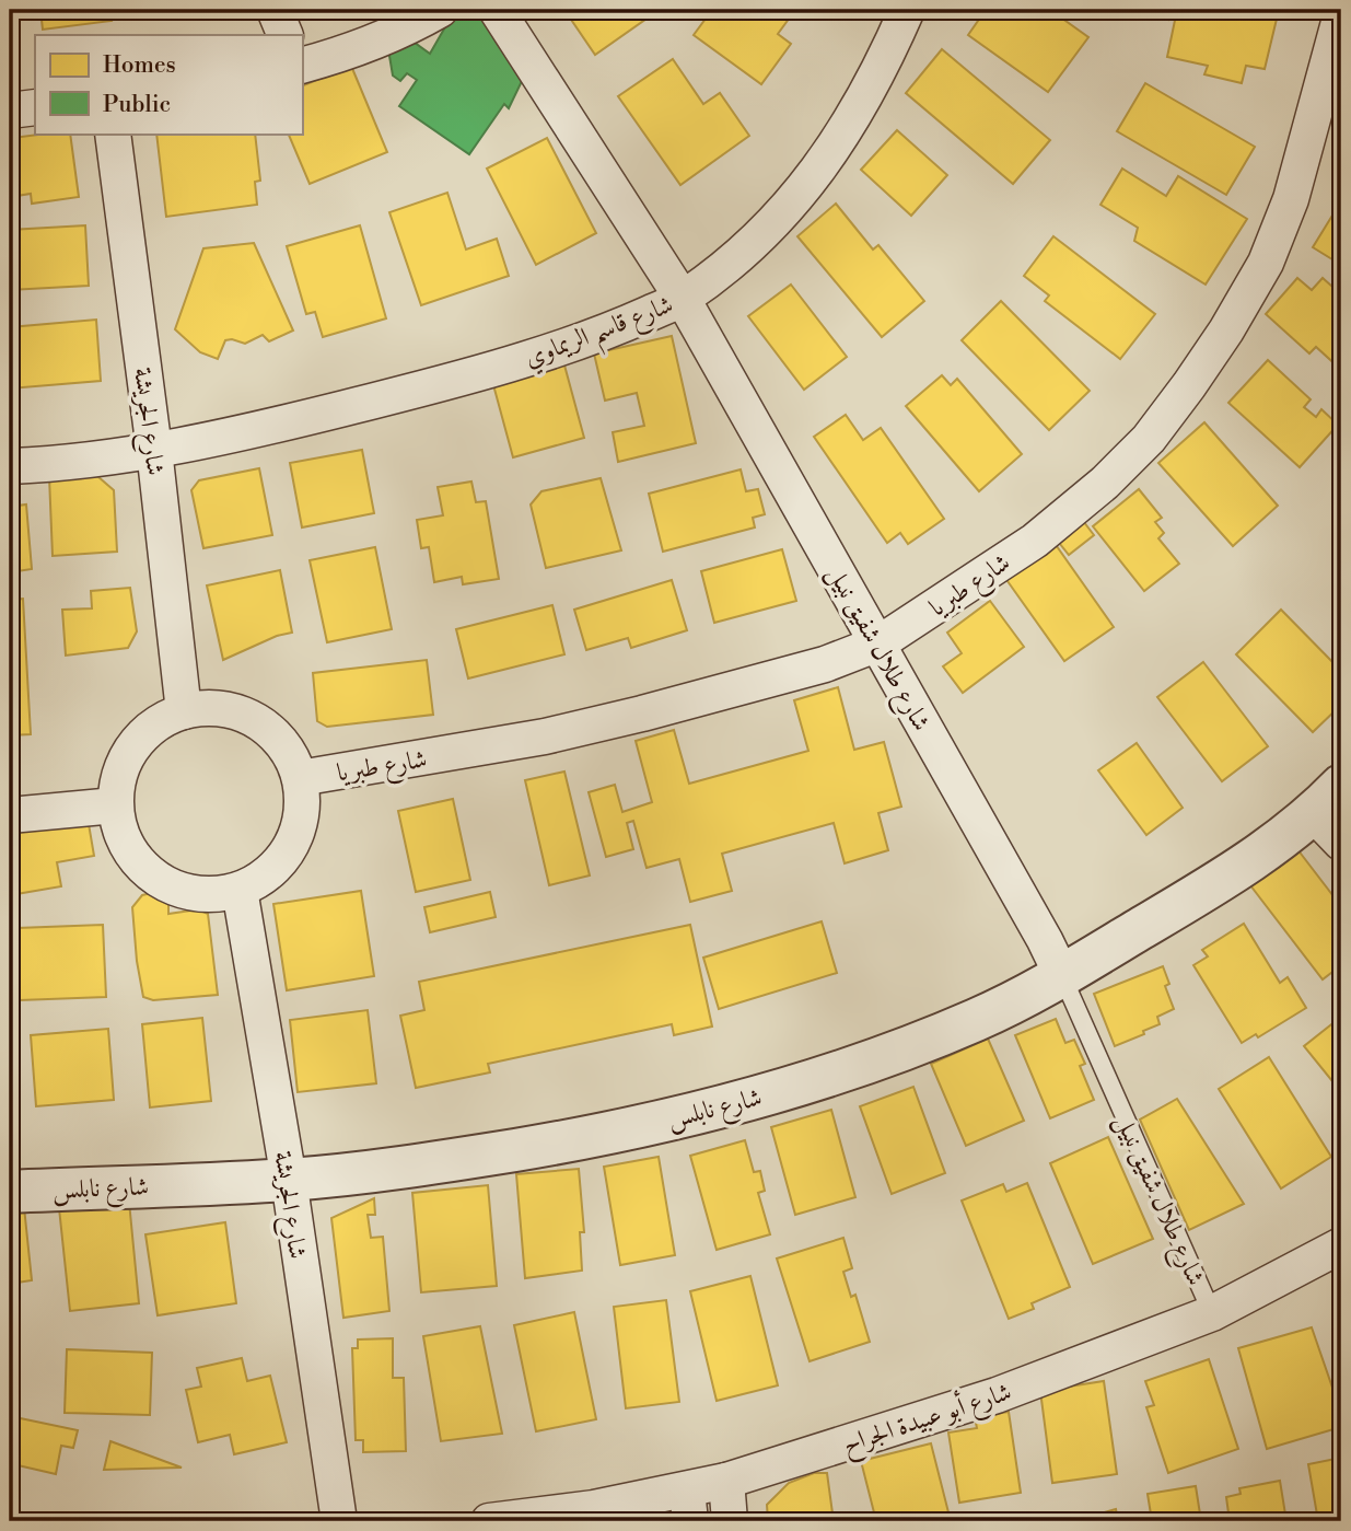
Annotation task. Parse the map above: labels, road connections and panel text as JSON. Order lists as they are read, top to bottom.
{
  "streets": {
    "street": [
      "شارع قاسم الريماوي",
      "شارع الجريشة",
      "شارع طبريا",
      "شارع طلال شفيق نبيل",
      "شارع نابلس",
      "شارع أبو عبيدة الجراح"
    ]
  },
  "crossings": [
    ["شارع قاسم الريماوي", "شارع الجريشة"],
    ["شارع قاسم الريماوي", "شارع طلال شفيق نبيل"],
    ["شارع الجريشة", "شارع طبريا"],
    ["شارع الجريشة", "شارع نابلس"],
    ["شارع طبريا", "شارع طلال شفيق نبيل"],
    ["شارع طلال شفيق نبيل", "شارع نابلس"],
    ["شارع طلال شفيق نبيل", "شارع أبو عبيدة الجراح"]
  ],
  "legend": ["Homes", "Public"]
}
